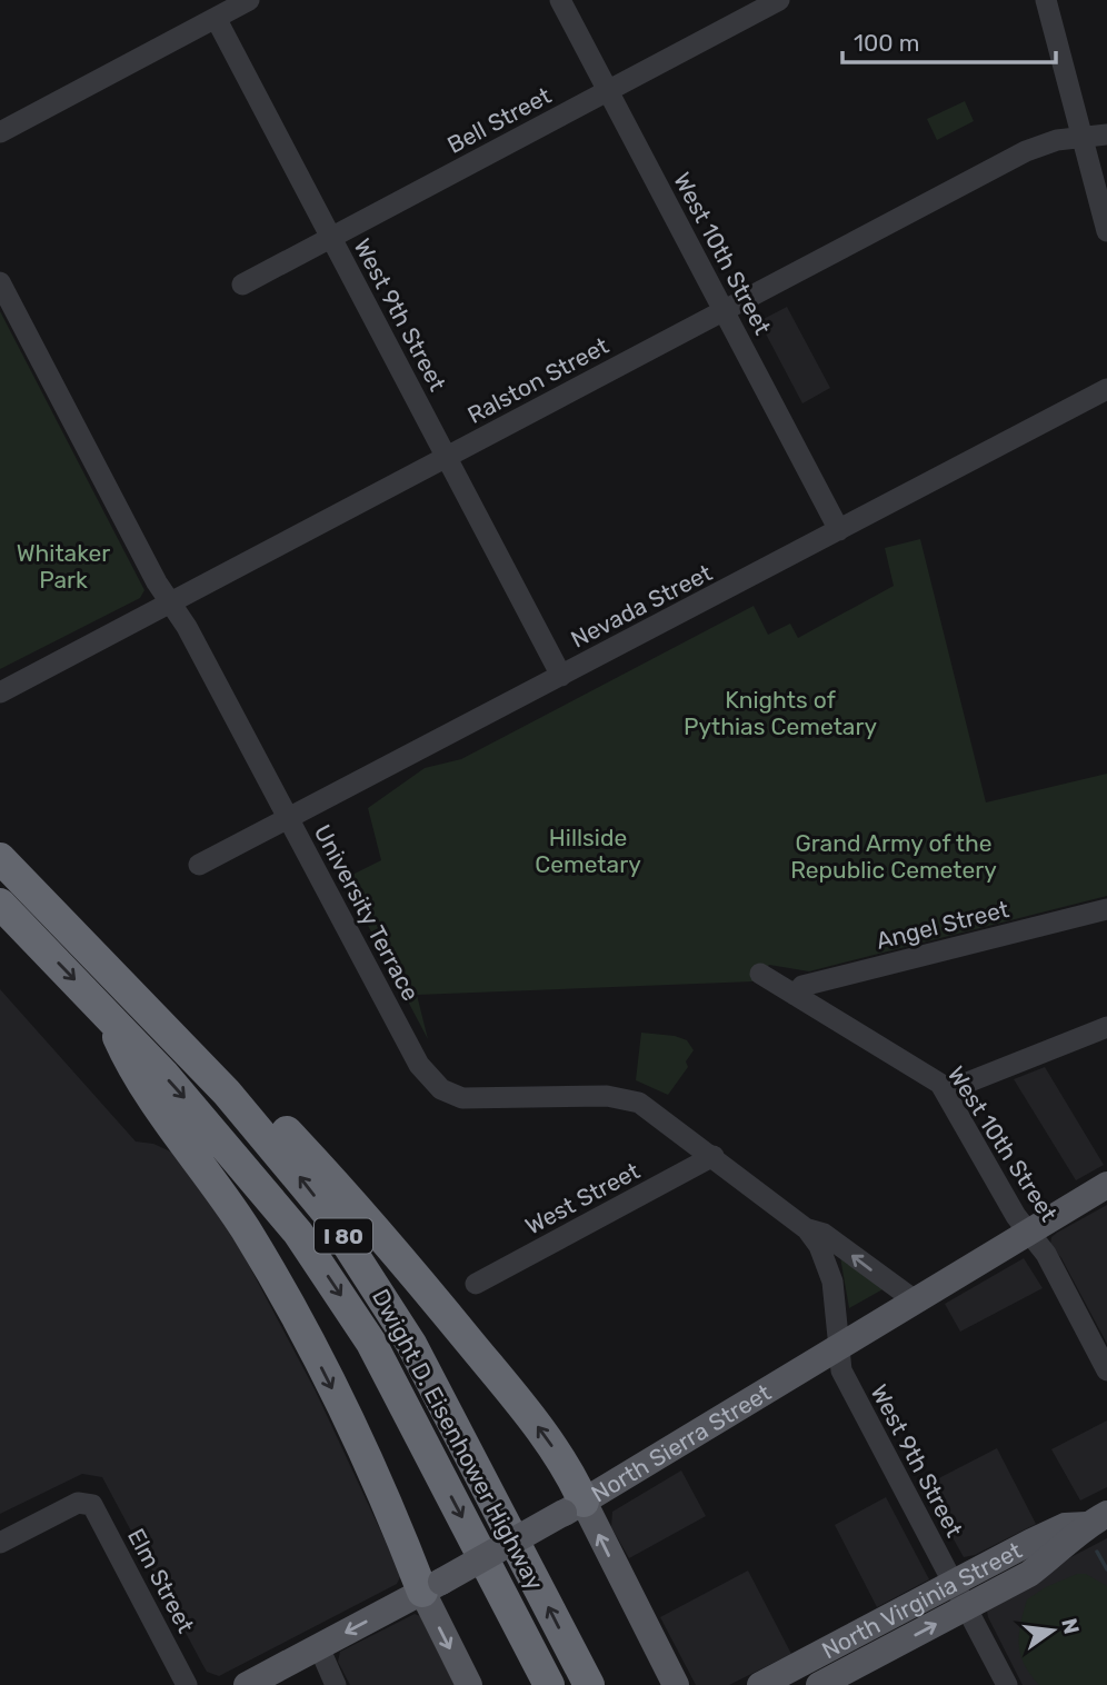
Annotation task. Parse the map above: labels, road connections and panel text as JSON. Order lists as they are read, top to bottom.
{
  "streets": {
    "highway": ["I 80", "Dwight D. Eisenhower Highway"],
    "main road": ["North Sierra Street", "North Virginia Street"],
    "street": [
      "Bell Street",
      "West 10th Street",
      "West 9th Street",
      "Ralston Street",
      "Nevada Street",
      "University Terrace",
      "Angel Street",
      "West Street",
      "Elm Street"
    ]
  },
  "crossings": [
    ["Bell Street", "West 10th Street"],
    ["Bell Street", "West 9th Street"],
    ["West 10th Street", "Ralston Street"],
    ["West 10th Street", "Nevada Street"],
    ["West 10th Street", "Angel Street"],
    ["West 10th Street", "North Sierra Street"],
    ["West 9th Street", "Ralston Street"],
    ["West 9th Street", "Nevada Street"],
    ["West 9th Street", "University Terrace"],
    ["West 9th Street", "North Sierra Street"],
    ["West 9th Street", "North Virginia Street"],
    ["Ralston Street", "University Terrace"],
    ["Nevada Street", "University Terrace"],
    ["University Terrace", "West Street"],
    ["University Terrace", "North Sierra Street"]
  ],
  "parks": [
    "Whitaker Park",
    "Knights of Pythias Cemetary",
    "Hillside Cemetary",
    "Grand Army of the Republic Cemetery"
  ],
  "scale_bar": "100 m",
  "north": "right"
}
